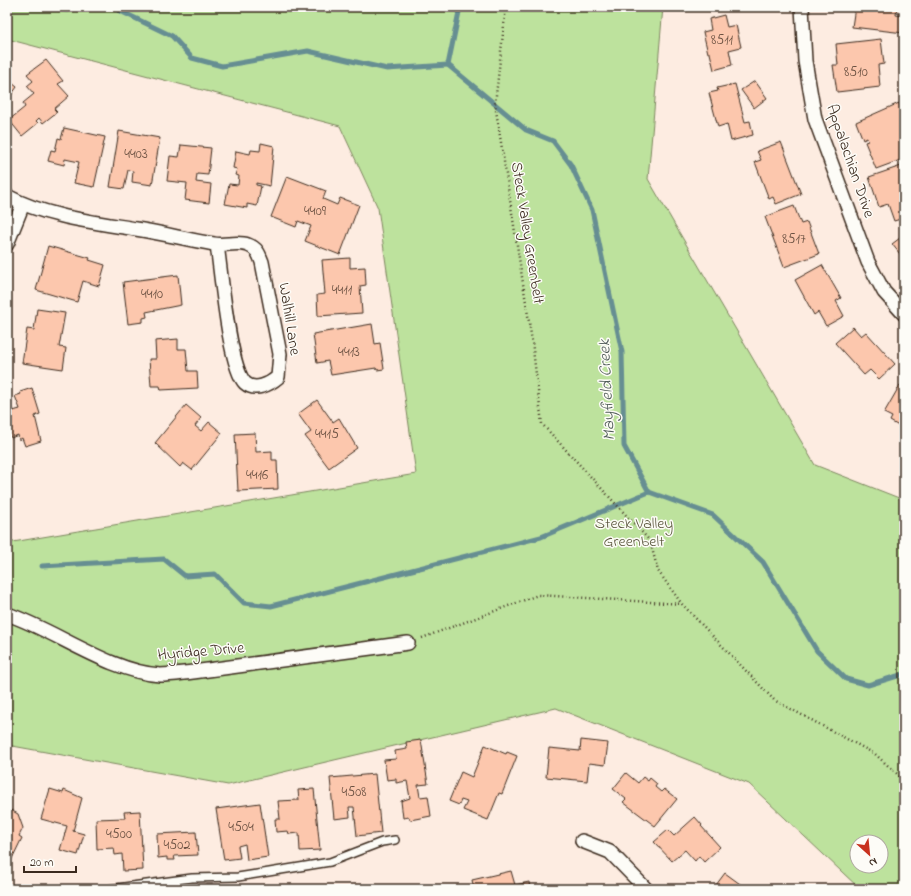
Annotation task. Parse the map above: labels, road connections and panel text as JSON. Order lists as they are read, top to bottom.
{
  "streets": {
    "street": ["Appalachian Drive", "Walhill Lane", "Hyridge Drive"],
    "path": ["Steck Valley Greenbelt"]
  },
  "water": ["Mayfield Creek"],
  "parks": ["Steck Valley Greenbelt"],
  "house_numbers": [
    "8511",
    "8510",
    "4403",
    "4409",
    "8517",
    "4411",
    "4410",
    "4413",
    "4415",
    "4416",
    "4508",
    "4504",
    "4500",
    "4502"
  ],
  "scale_bar": "20 m",
  "north": "bottom right"
}
